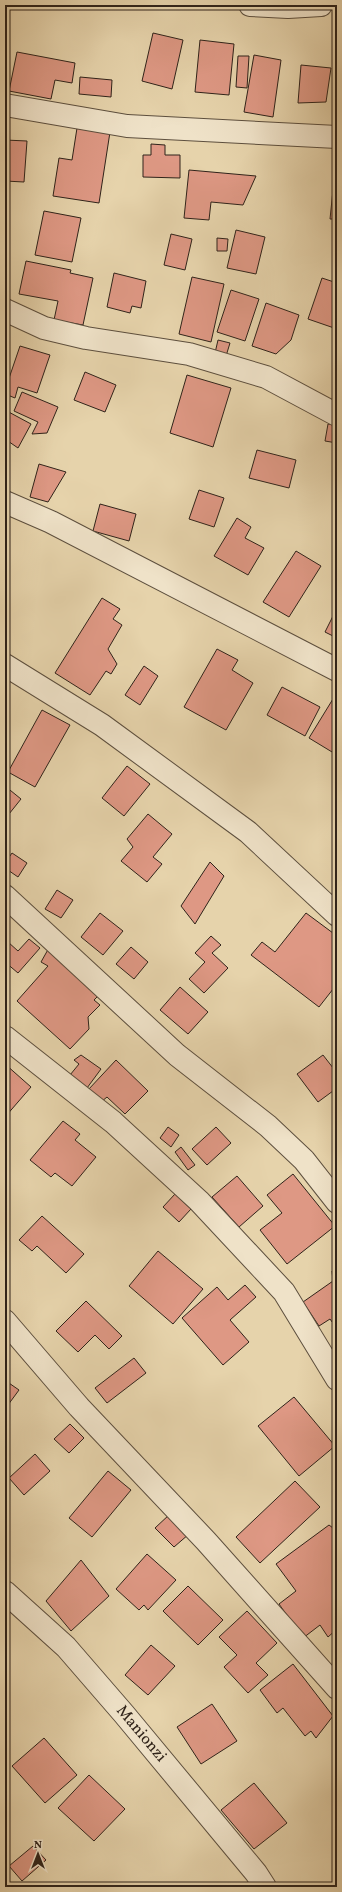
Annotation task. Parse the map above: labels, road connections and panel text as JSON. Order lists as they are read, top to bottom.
{
  "streets": {
    "street": ["Manionzi"]
  },
  "north": "top"
}
